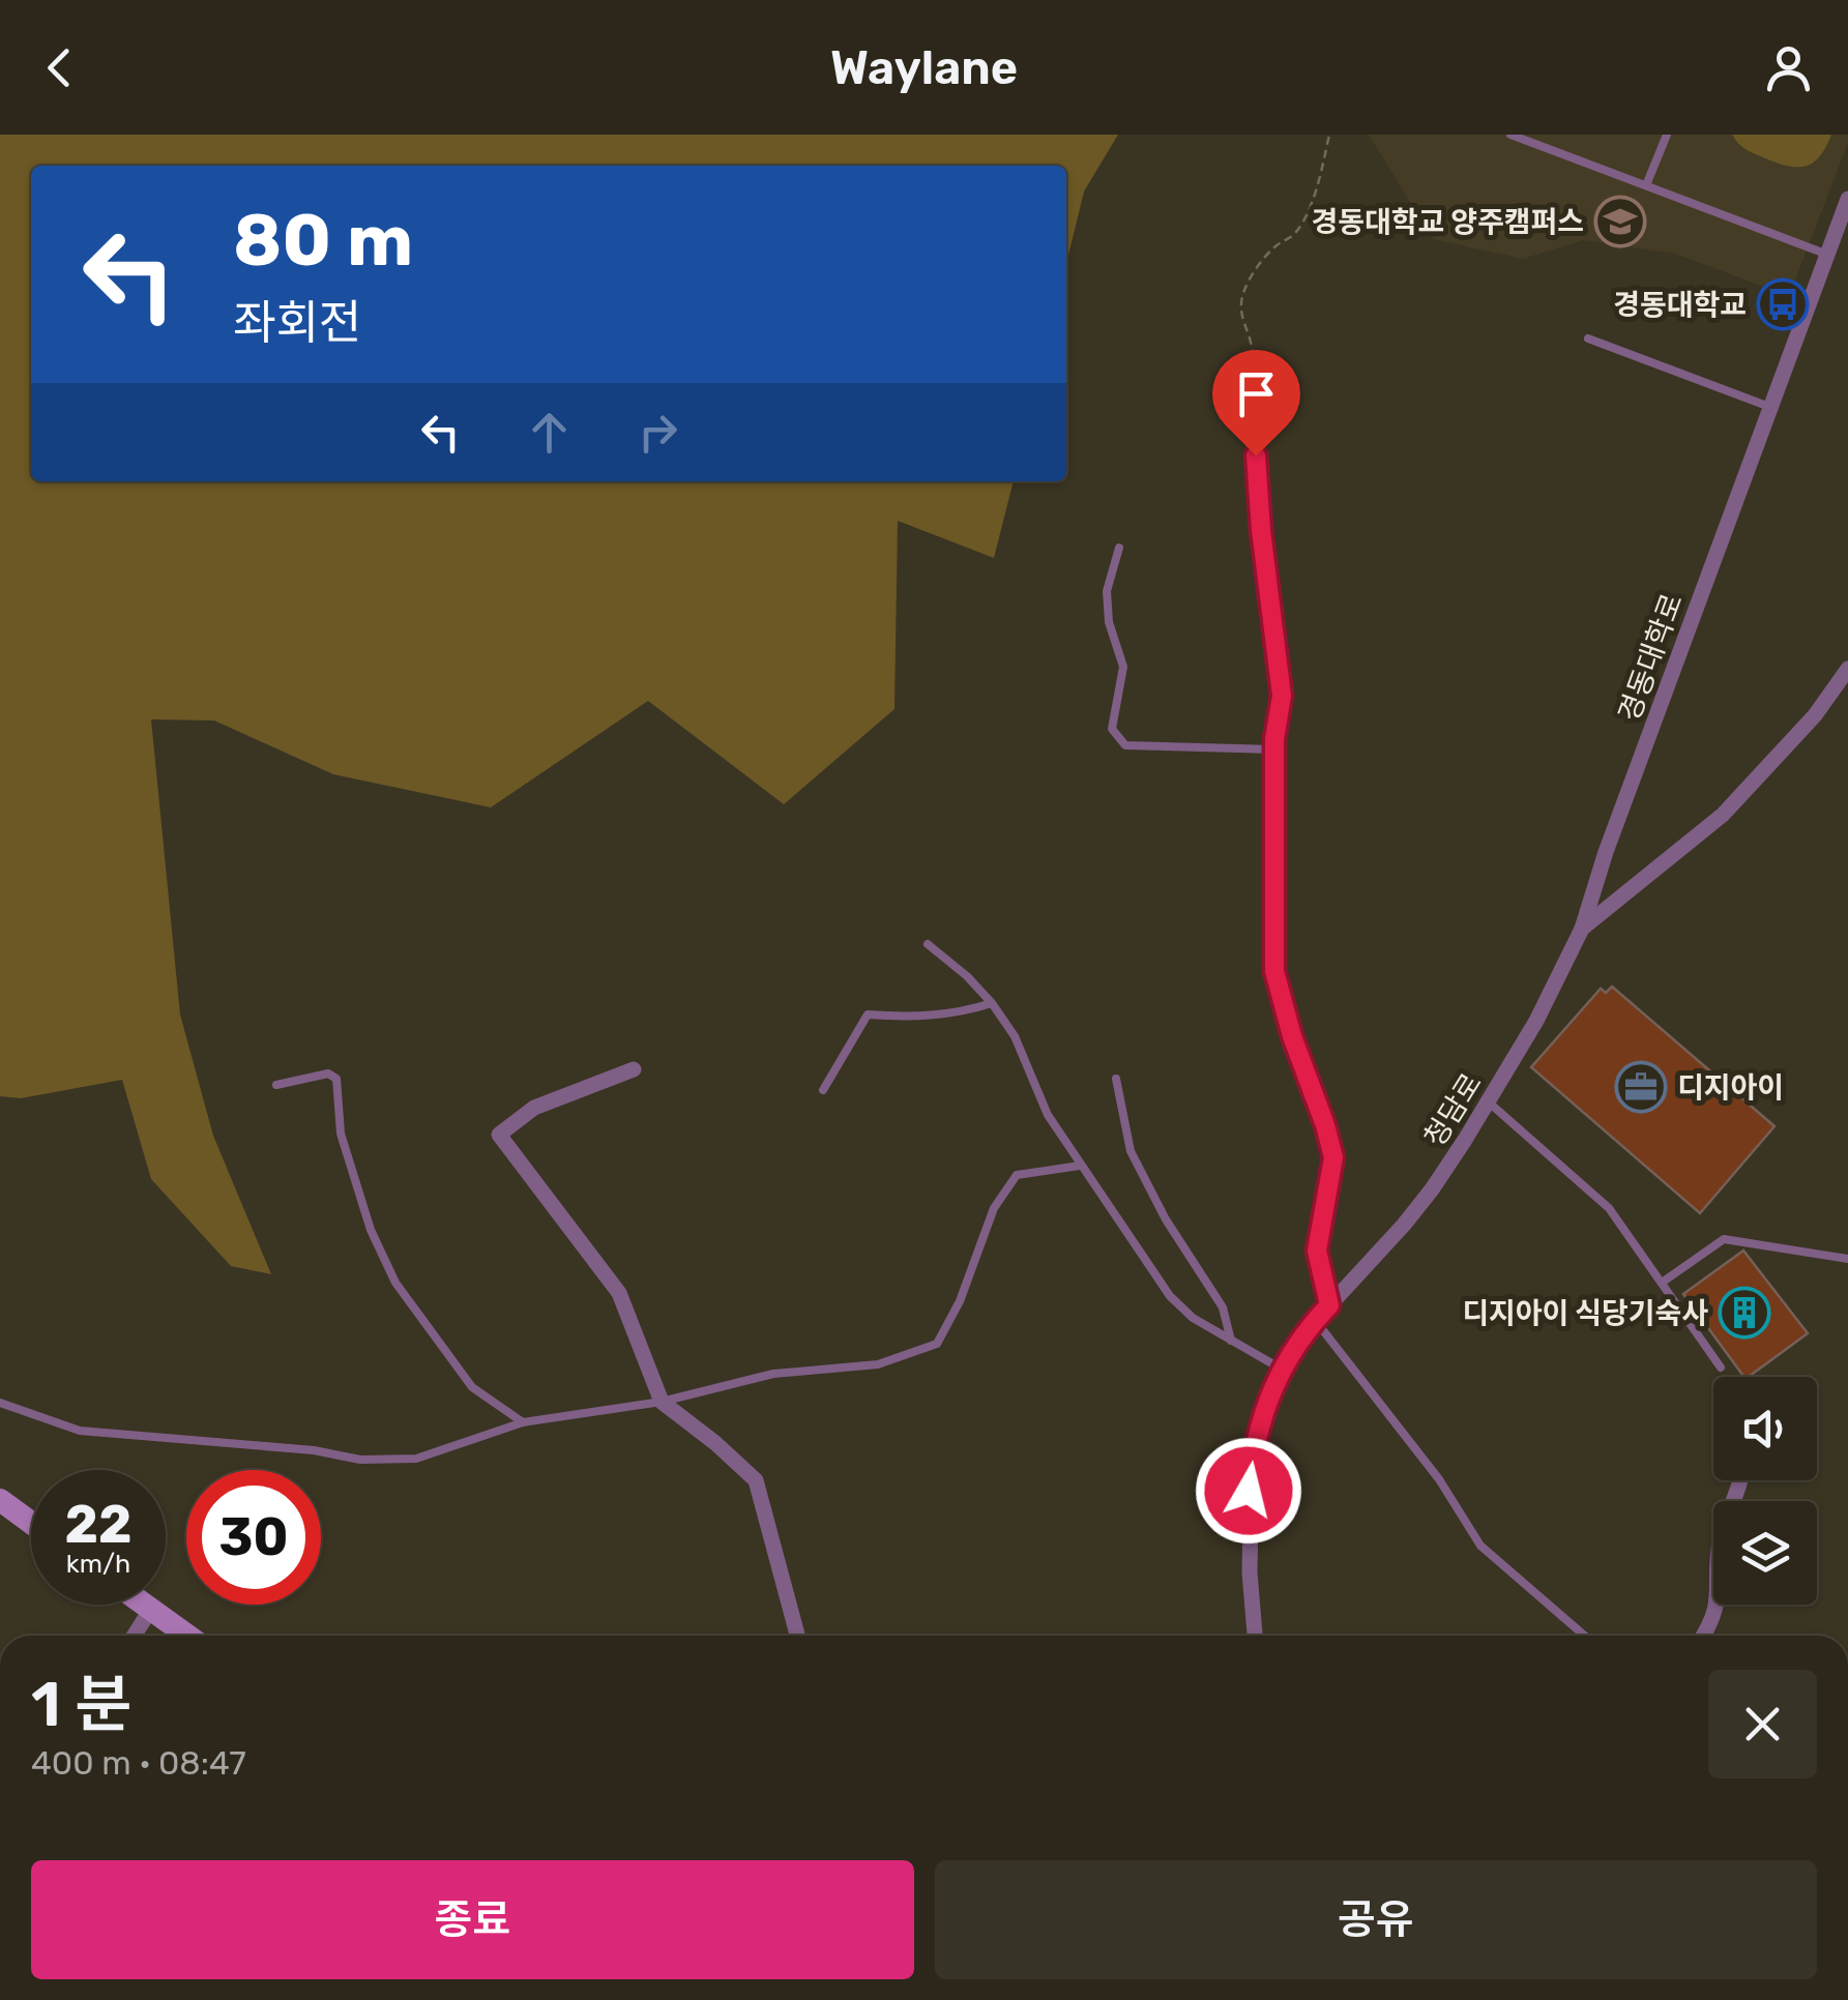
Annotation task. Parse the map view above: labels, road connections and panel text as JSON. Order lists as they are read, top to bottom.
{
  "streets": {
    "street": ["경동대학로", "청담로"]
  },
  "crossings": [
    ["경동대학로", "청담로"]
  ],
  "places": {
    "school or university": ["경동대학교 양주캠퍼스"],
    "bus stop": ["경동대학교"],
    "office": ["디지아이"],
    "building": ["디지아이 식당기숙사"]
  },
  "page": {
    "header": "Waylane",
    "turn": ["80 m", "좌회전"],
    "speed": "22 km/h",
    "limit": "30",
    "heading": ["1 분", "400 m · 08:47"],
    "buttons": ["종료", "공유"]
  }
}
